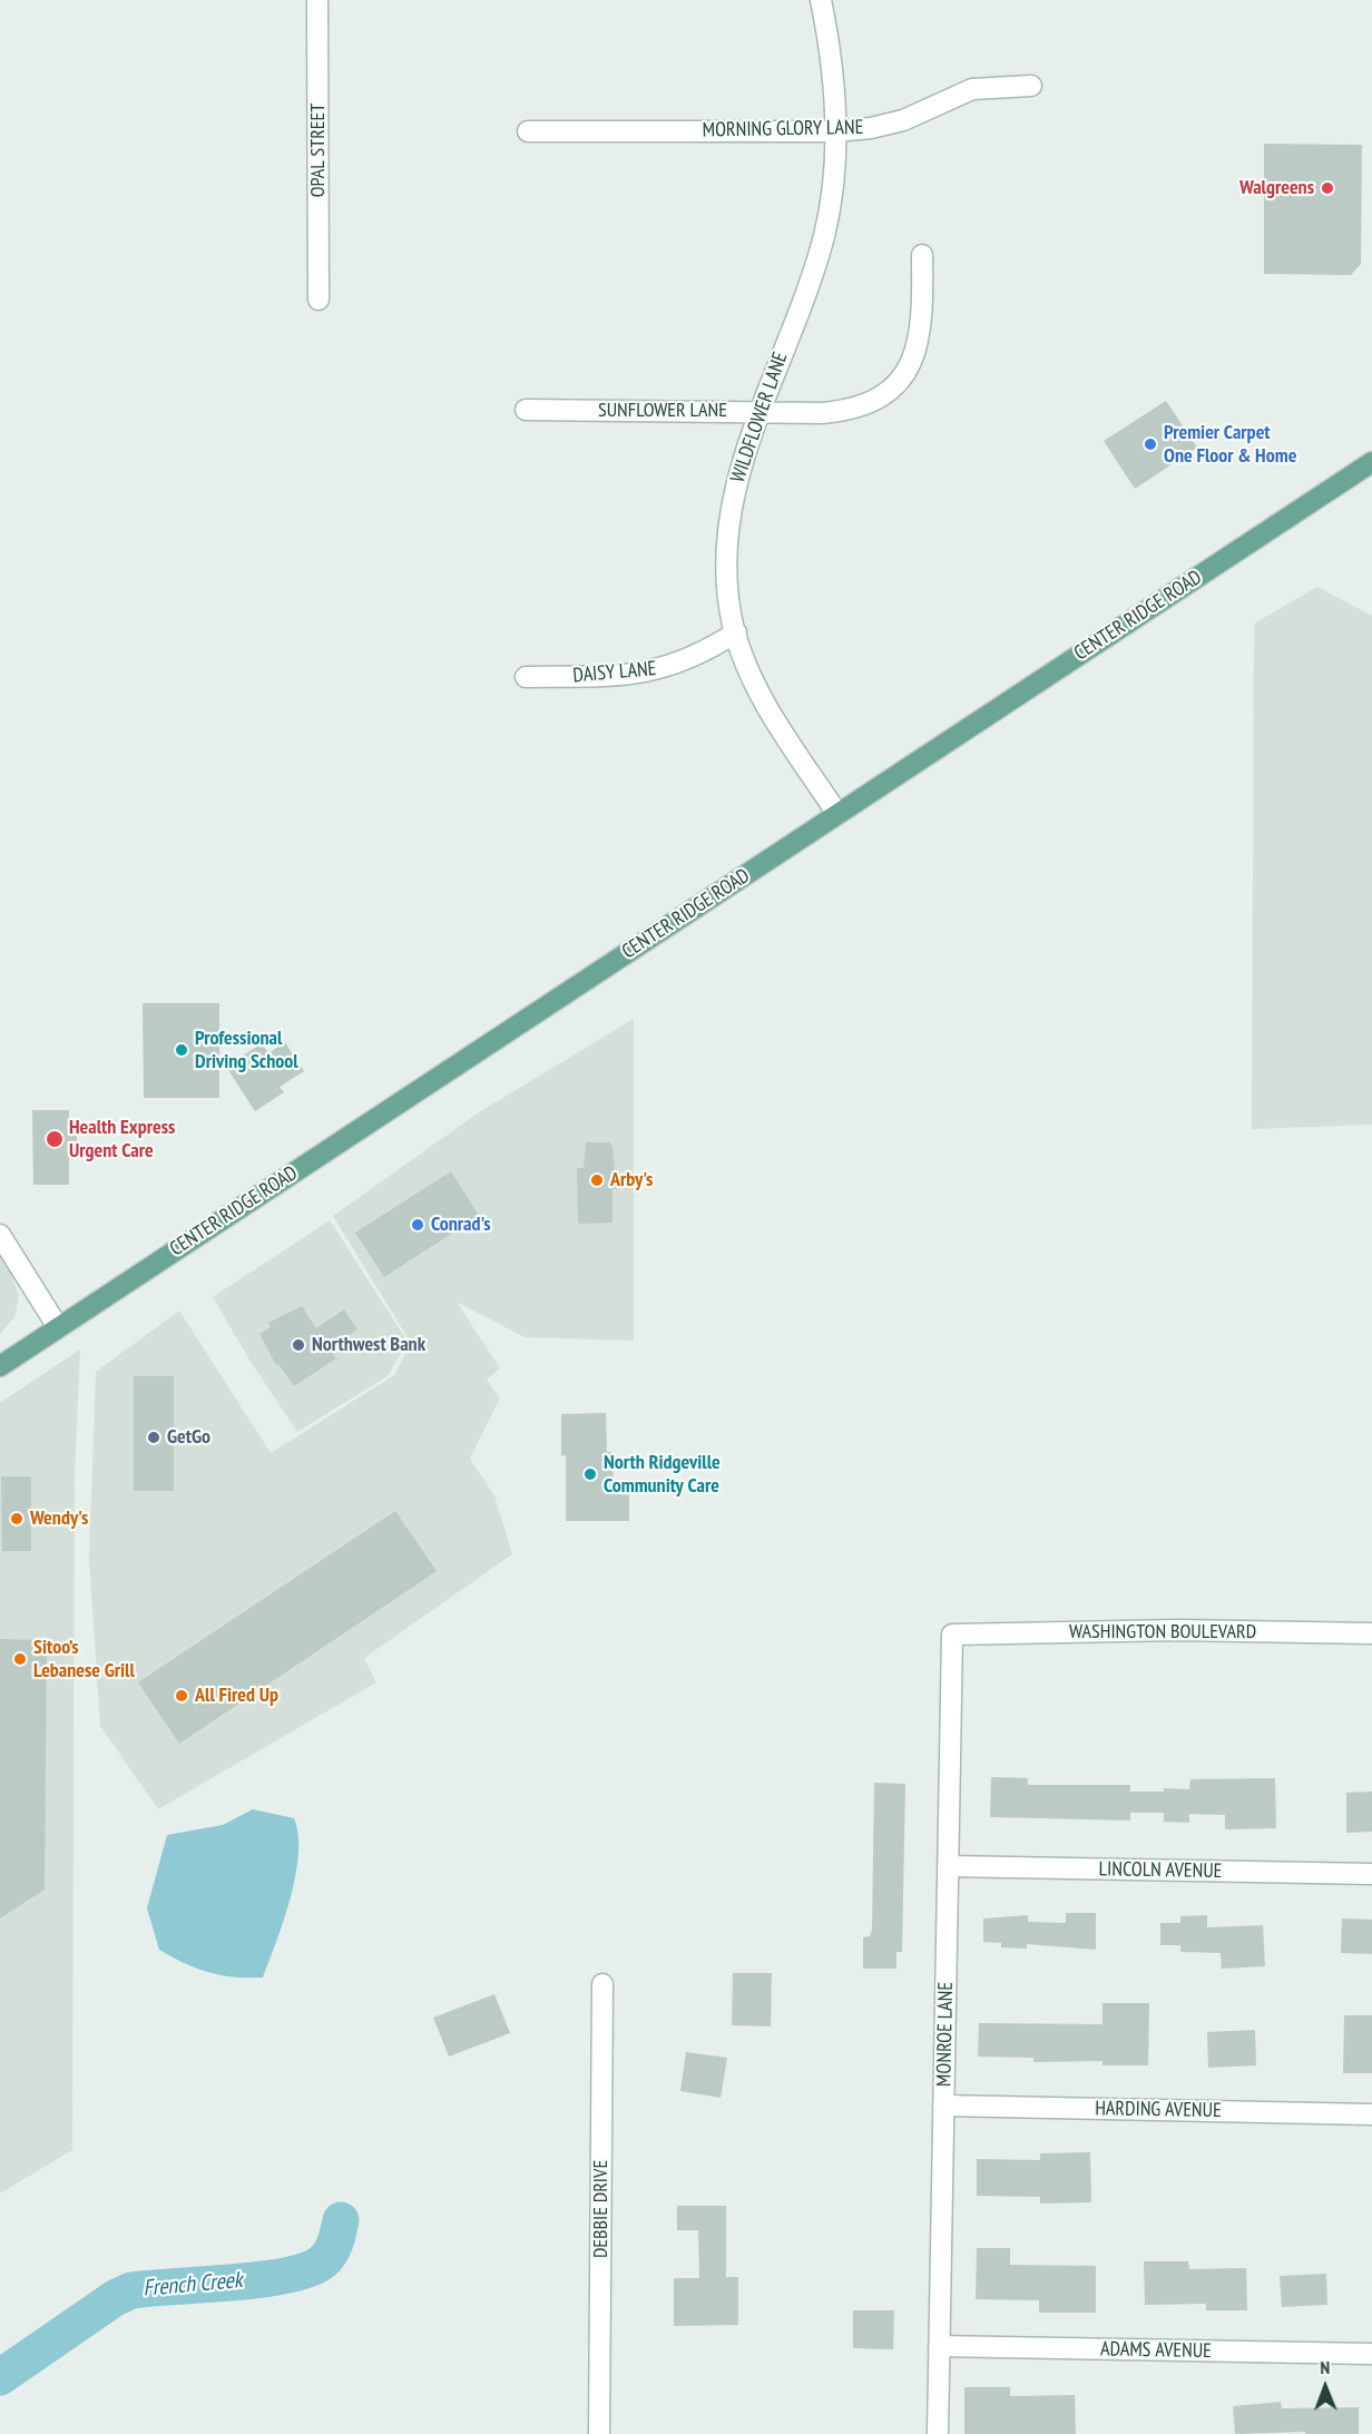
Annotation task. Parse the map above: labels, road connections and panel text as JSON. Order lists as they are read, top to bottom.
{
  "streets": {
    "main road": ["CENTER RIDGE ROAD"],
    "street": [
      "MORNING GLORY LANE",
      "OPAL STREET",
      "SUNFLOWER LANE",
      "WILDFLOWER LANE",
      "DAISY LANE",
      "WASHINGTON BOULEVARD",
      "LINCOLN AVENUE",
      "MONROE LANE",
      "HARDING AVENUE",
      "DEBBIE DRIVE",
      "ADAMS AVENUE"
    ]
  },
  "crossings": [
    ["MORNING GLORY LANE", "WILDFLOWER LANE"],
    ["SUNFLOWER LANE", "WILDFLOWER LANE"],
    ["WILDFLOWER LANE", "CENTER RIDGE ROAD"],
    ["WILDFLOWER LANE", "DAISY LANE"],
    ["WASHINGTON BOULEVARD", "MONROE LANE"],
    ["LINCOLN AVENUE", "MONROE LANE"],
    ["MONROE LANE", "HARDING AVENUE"],
    ["MONROE LANE", "ADAMS AVENUE"]
  ],
  "water": ["French Creek"],
  "places": [
    "Walgreens",
    "Premier Carpet One Floor & Home",
    "Professional Driving School",
    "Health Express Urgent Care",
    "Arby's",
    "Conrad's",
    "Northwest Bank",
    "GetGo",
    "North Ridgeville Community Care",
    "Wendy's",
    "Sitoo’s Lebanese Grill",
    "All Fired Up"
  ],
  "north": "top"
}
